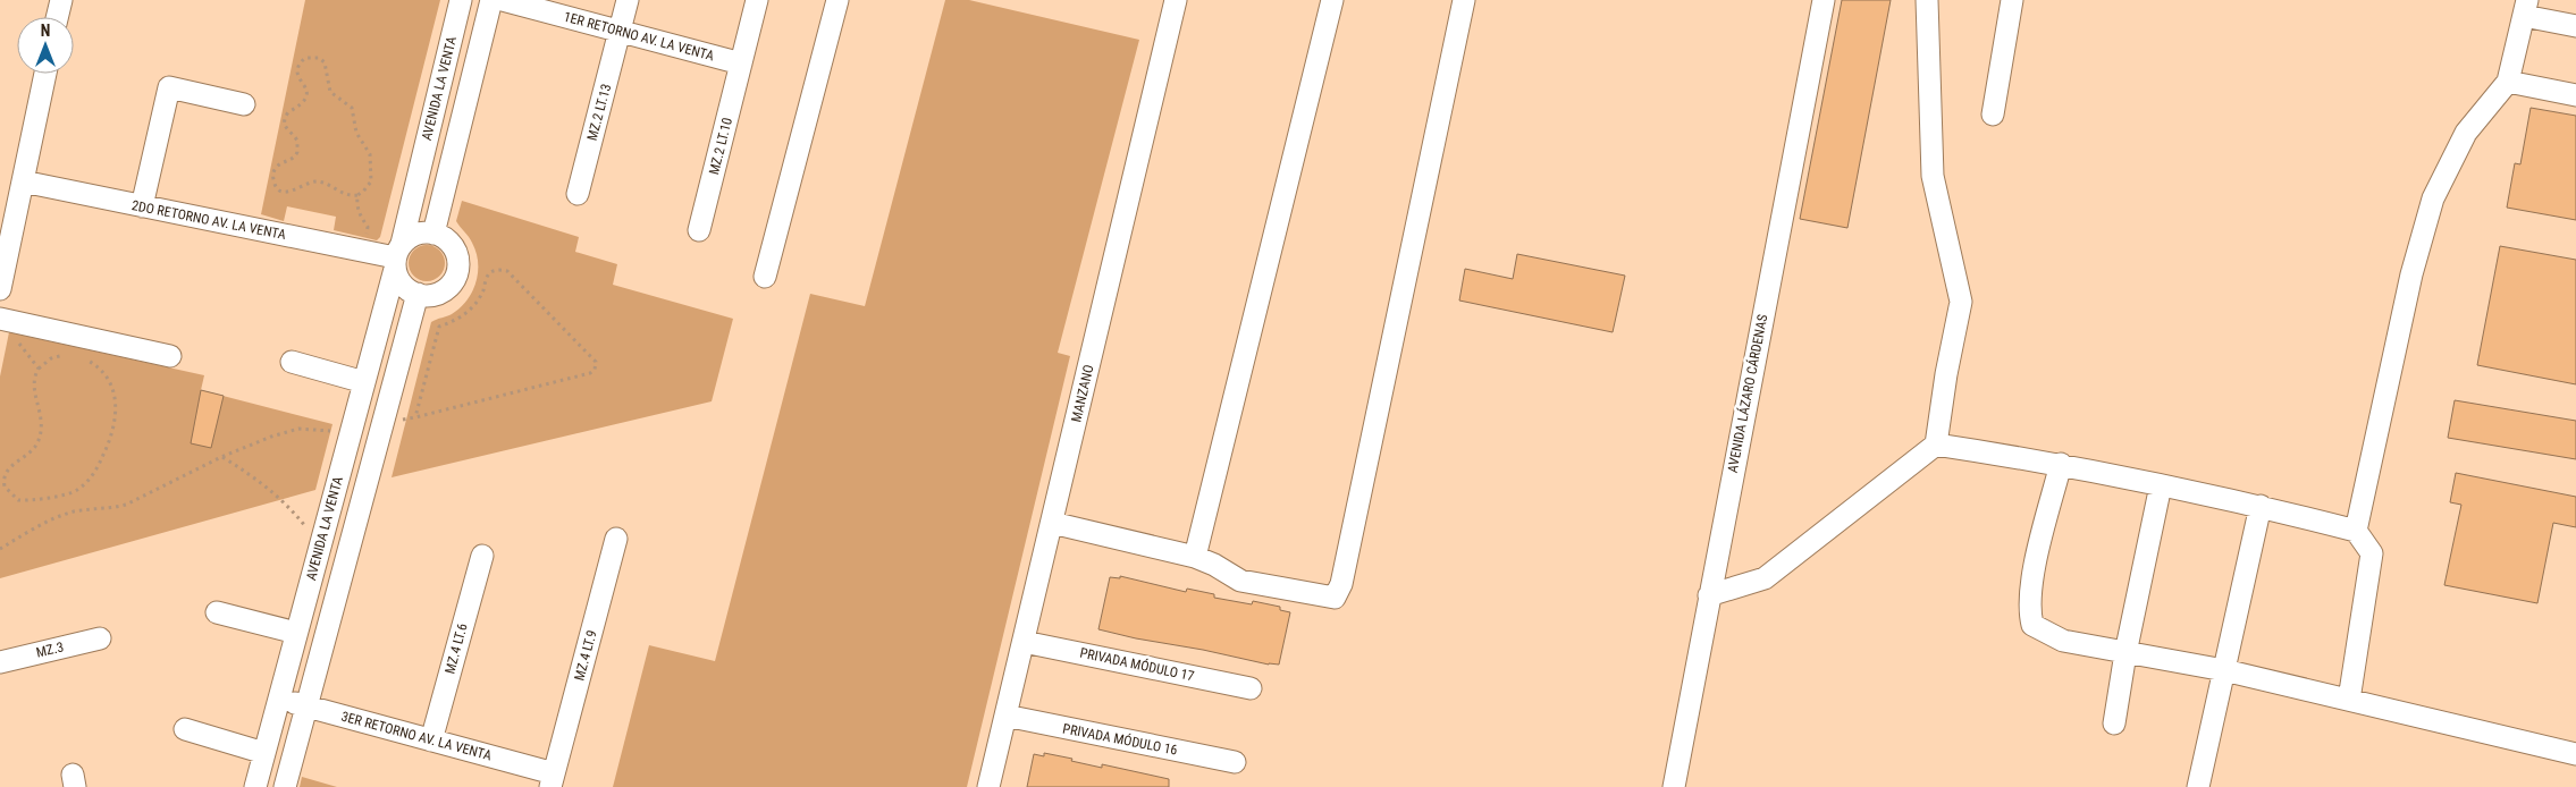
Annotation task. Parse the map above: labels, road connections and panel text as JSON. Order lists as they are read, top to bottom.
{
  "streets": {
    "street": [
      "1ER RETORNO AV. LA VENTA",
      "AVENIDA LA VENTA",
      "MZ.2 LT.13",
      "MZ.2 LT.10",
      "2DO RETORNO AV. LA VENTA",
      "MANZANO",
      "AVENIDA LÁZARO CÁRDENAS",
      "MZ.4 LT.6",
      "MZ.3",
      "MZ.4 LT.9",
      "PRIVADA MÓDULO 17",
      "3ER RETORNO AV. LA VENTA",
      "PRIVADA MÓDULO 16"
    ]
  },
  "crossings": [
    ["1ER RETORNO AV. LA VENTA", "MZ.2 LT.13"],
    ["1ER RETORNO AV. LA VENTA", "MZ.2 LT.10"],
    ["AVENIDA LA VENTA", "2DO RETORNO AV. LA VENTA"],
    ["AVENIDA LA VENTA", "3ER RETORNO AV. LA VENTA"],
    ["MANZANO", "PRIVADA MÓDULO 17"],
    ["MANZANO", "PRIVADA MÓDULO 16"],
    ["MZ.4 LT.6", "3ER RETORNO AV. LA VENTA"],
    ["MZ.4 LT.9", "3ER RETORNO AV. LA VENTA"]
  ],
  "north": "top"
}
